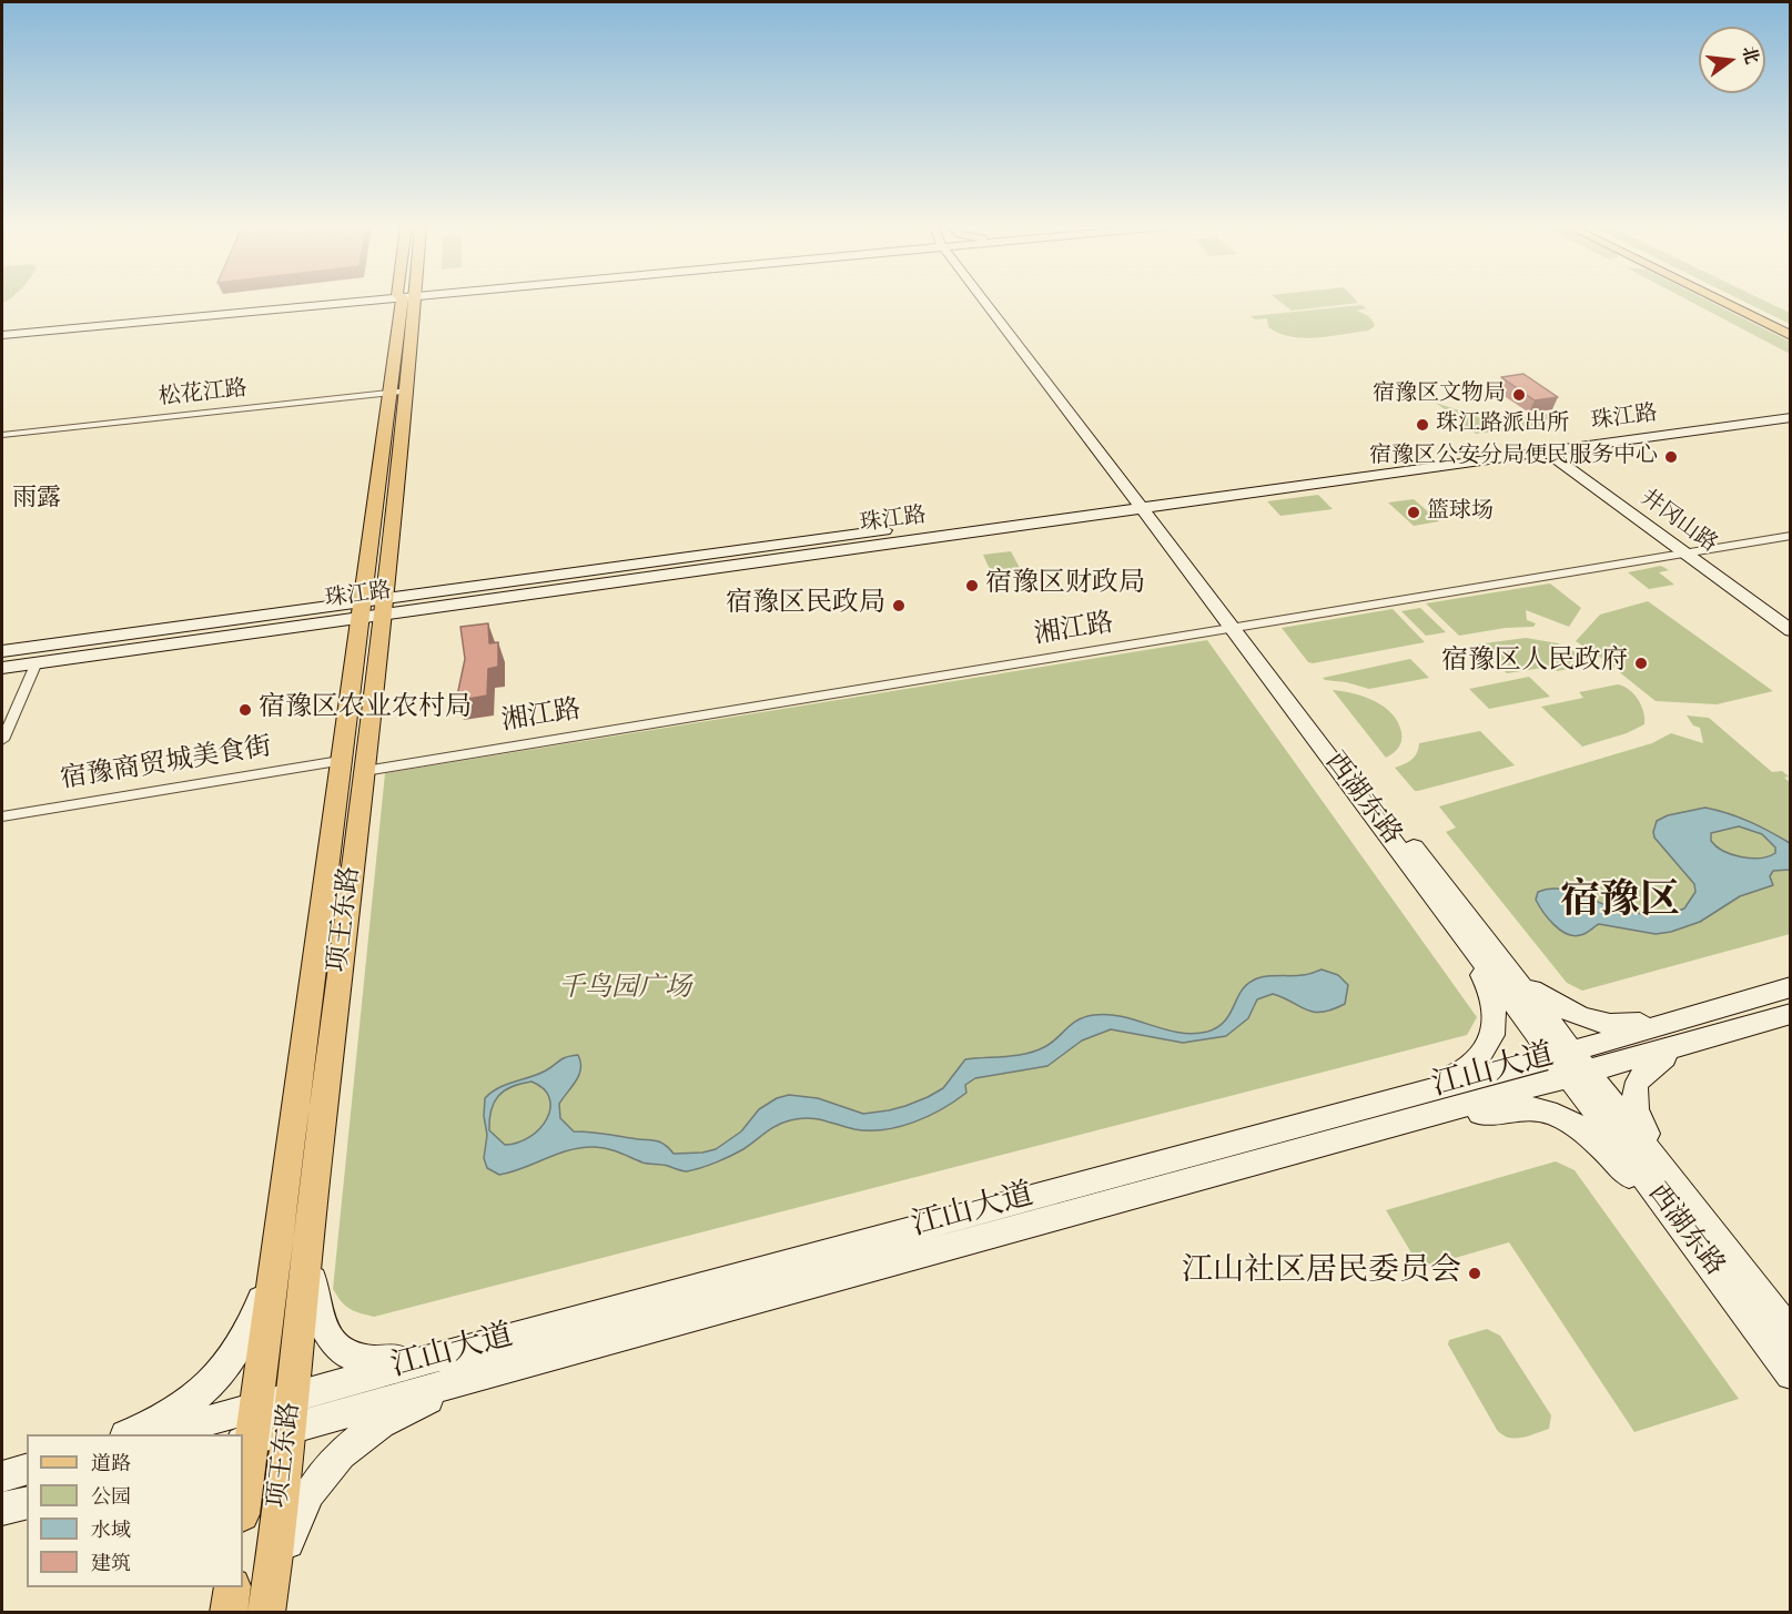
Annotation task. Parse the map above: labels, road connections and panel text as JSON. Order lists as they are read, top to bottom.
{
  "streets": {
    "main road": ["项王东路"],
    "street": [
      "松花江路",
      "珠江路",
      "井冈山路",
      "湘江路",
      "宿豫商贸城美食街",
      "西湖东路",
      "江山大道"
    ]
  },
  "crossings": [
    ["松花江路", "项王东路"],
    ["珠江路", "井冈山路"],
    ["珠江路", "西湖东路"],
    ["珠江路", "项王东路"],
    ["井冈山路", "湘江路"],
    ["湘江路", "西湖东路"],
    ["湘江路", "项王东路"],
    ["宿豫商贸城美食街", "项王东路"],
    ["西湖东路", "江山大道"],
    ["项王东路", "江山大道"]
  ],
  "districts": ["雨露", "宿豫区"],
  "parks": ["千鸟园广场"],
  "places": [
    "宿豫区文物局",
    "珠江路派出所",
    "宿豫区公安分局便民服务中心",
    "篮球场",
    "宿豫区财政局",
    "宿豫区民政局",
    "宿豫区人民政府",
    "宿豫区农业农村局",
    "江山社区居民委员会"
  ],
  "legend": [
    "道路",
    "公园",
    "水域",
    "建筑"
  ],
  "north": "right"
}
